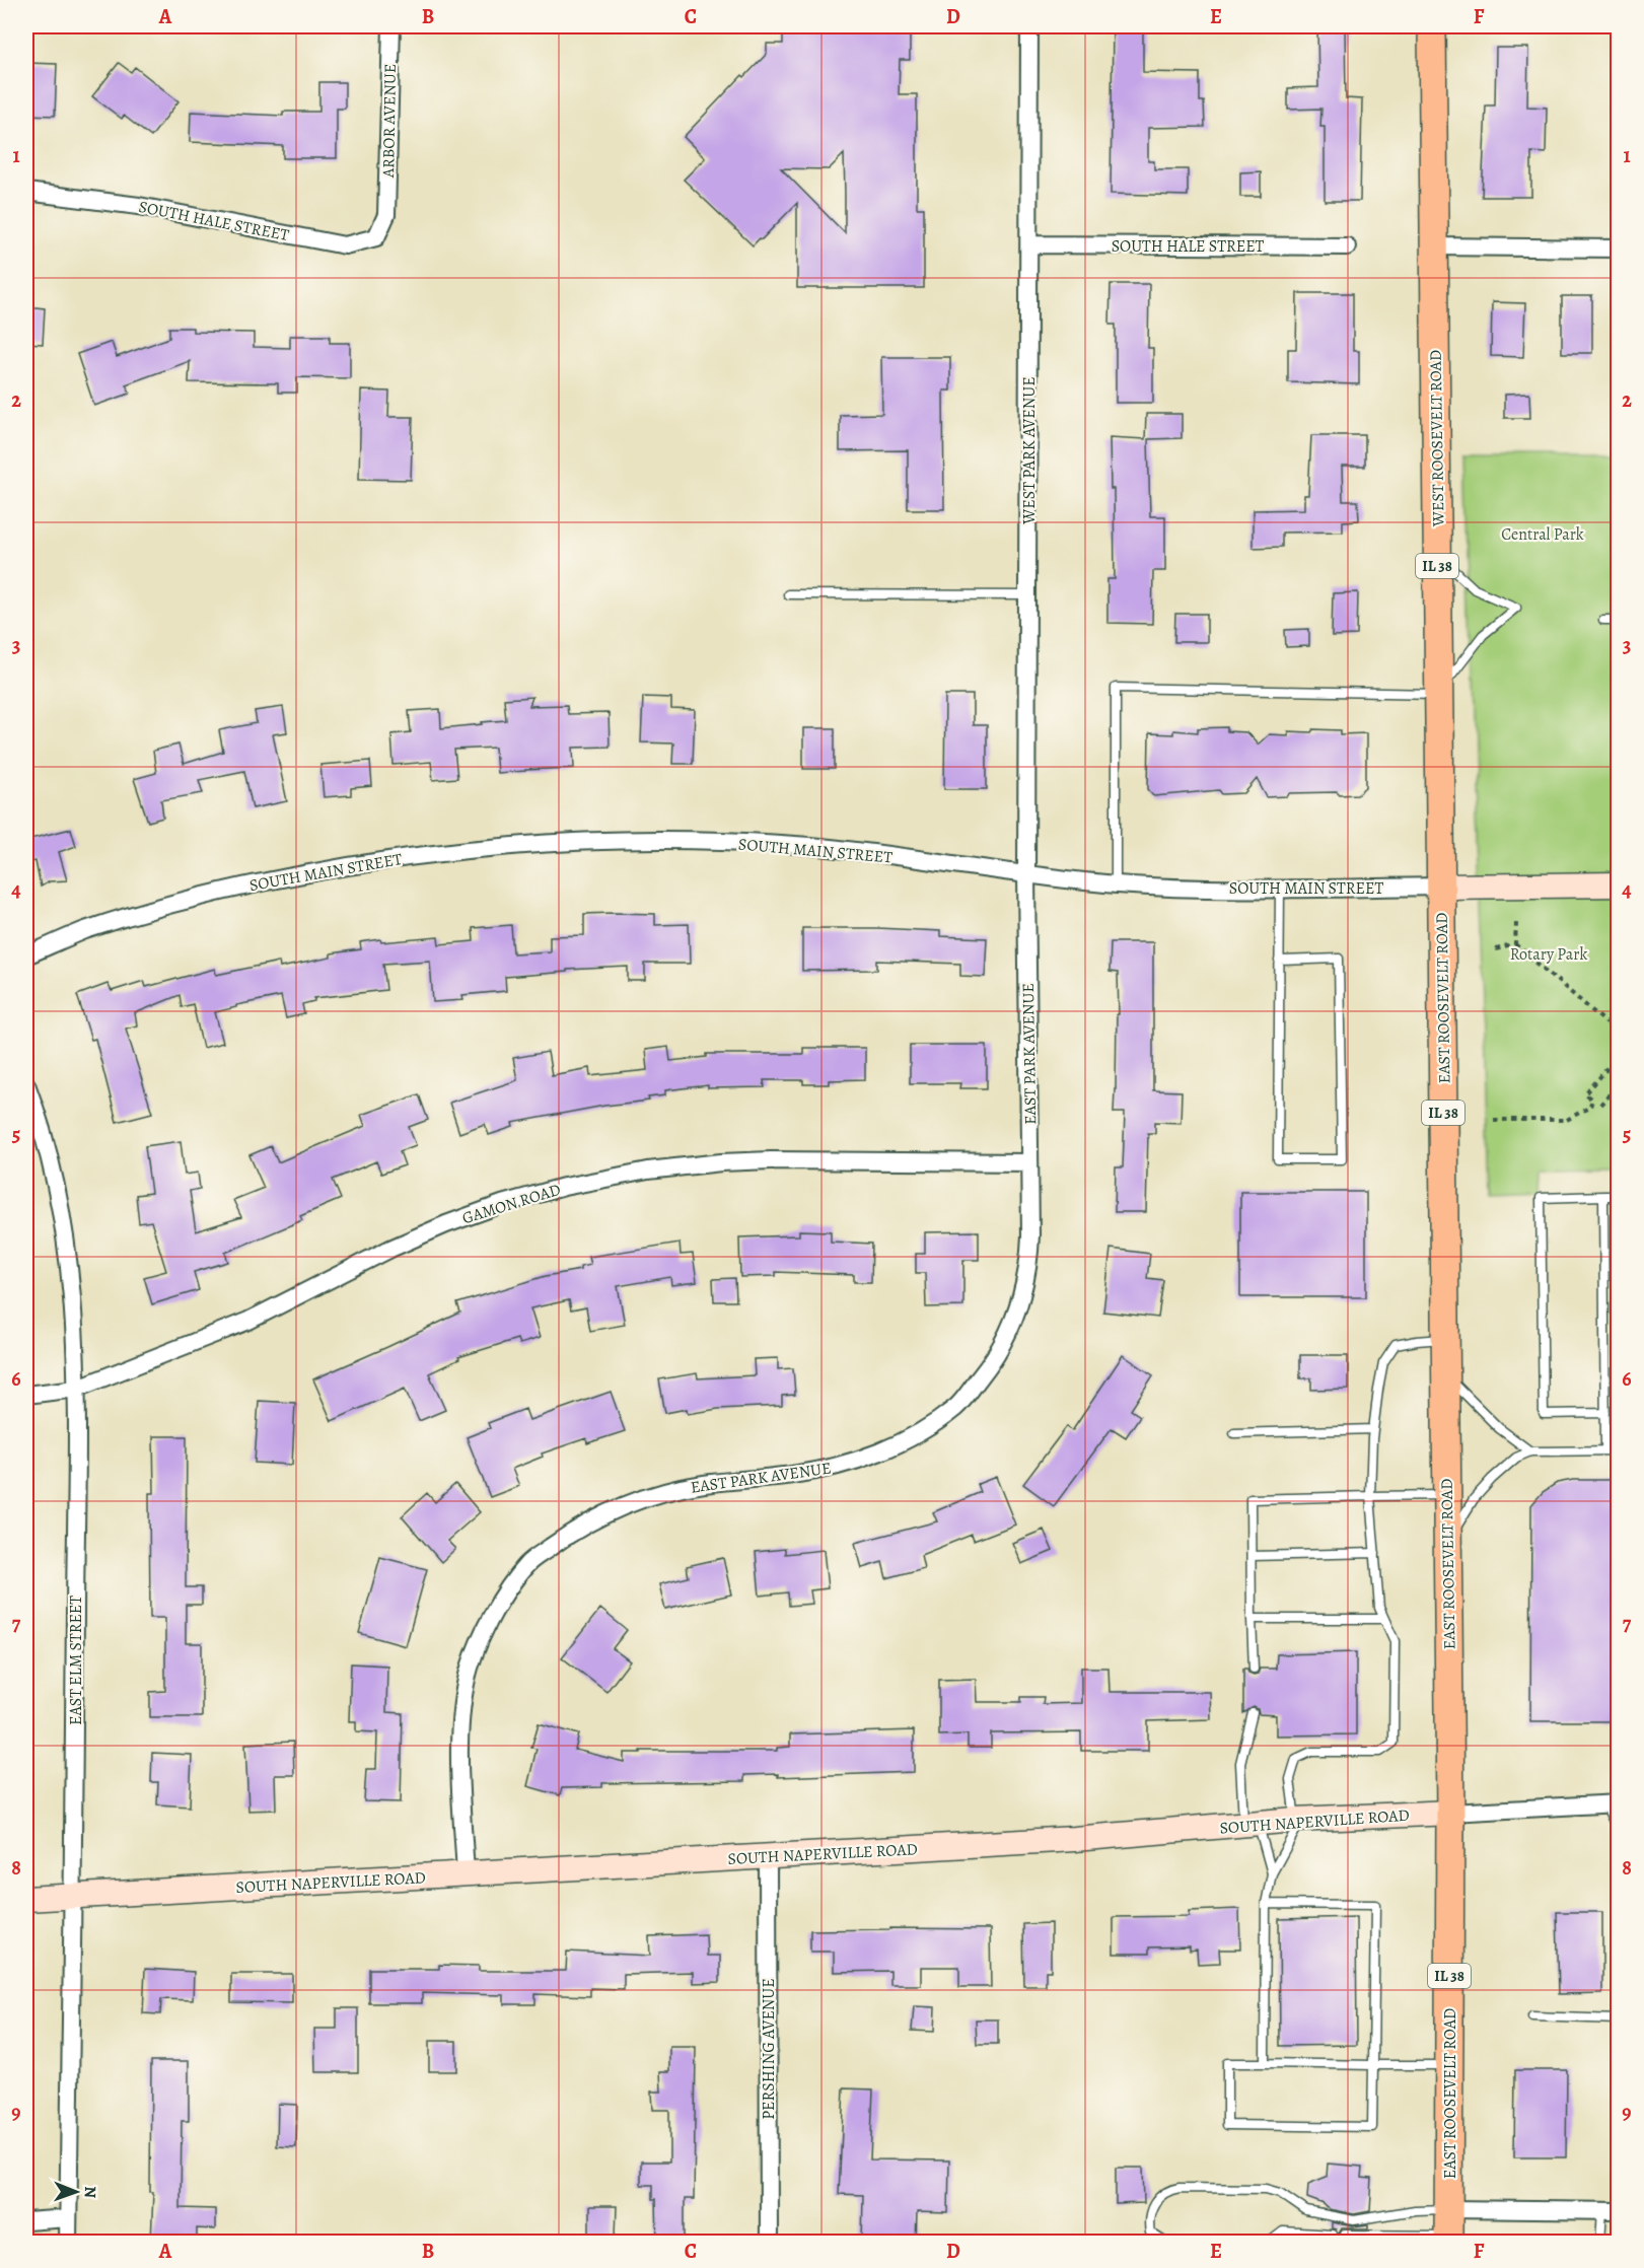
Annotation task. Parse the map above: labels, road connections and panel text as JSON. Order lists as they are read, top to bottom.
{
  "streets": {
    "main road": [
      "WEST ROOSEVELT ROAD",
      "IL 38",
      "SOUTH MAIN STREET",
      "EAST ROOSEVELT ROAD",
      "SOUTH NAPERVILLE ROAD"
    ],
    "street": [
      "ARBOR AVENUE",
      "SOUTH HALE STREET",
      "WEST PARK AVENUE",
      "EAST PARK AVENUE",
      "GAMON ROAD",
      "EAST ELM STREET",
      "PERSHING AVENUE"
    ]
  },
  "crossings": [
    ["ARBOR AVENUE", "SOUTH HALE STREET"],
    ["SOUTH HALE STREET", "WEST PARK AVENUE"],
    ["WEST ROOSEVELT ROAD", "SOUTH MAIN STREET"],
    ["WEST ROOSEVELT ROAD", "EAST ROOSEVELT ROAD"],
    ["WEST PARK AVENUE", "SOUTH MAIN STREET"],
    ["WEST PARK AVENUE", "EAST PARK AVENUE"],
    ["SOUTH MAIN STREET", "EAST ROOSEVELT ROAD"],
    ["SOUTH MAIN STREET", "EAST PARK AVENUE"],
    ["EAST ROOSEVELT ROAD", "SOUTH NAPERVILLE ROAD"],
    ["EAST PARK AVENUE", "GAMON ROAD"],
    ["EAST PARK AVENUE", "SOUTH NAPERVILLE ROAD"],
    ["GAMON ROAD", "EAST ELM STREET"],
    ["EAST ELM STREET", "SOUTH NAPERVILLE ROAD"],
    ["SOUTH NAPERVILLE ROAD", "PERSHING AVENUE"]
  ],
  "parks": ["Central Park", "Rotary Park"],
  "north": "right",
  "grid": {
    "columns": [
      "A",
      "B",
      "C",
      "D",
      "E",
      "F"
    ],
    "rows": [
      "1",
      "2",
      "3",
      "4",
      "5",
      "6",
      "7",
      "8",
      "9"
    ]
  }
}
